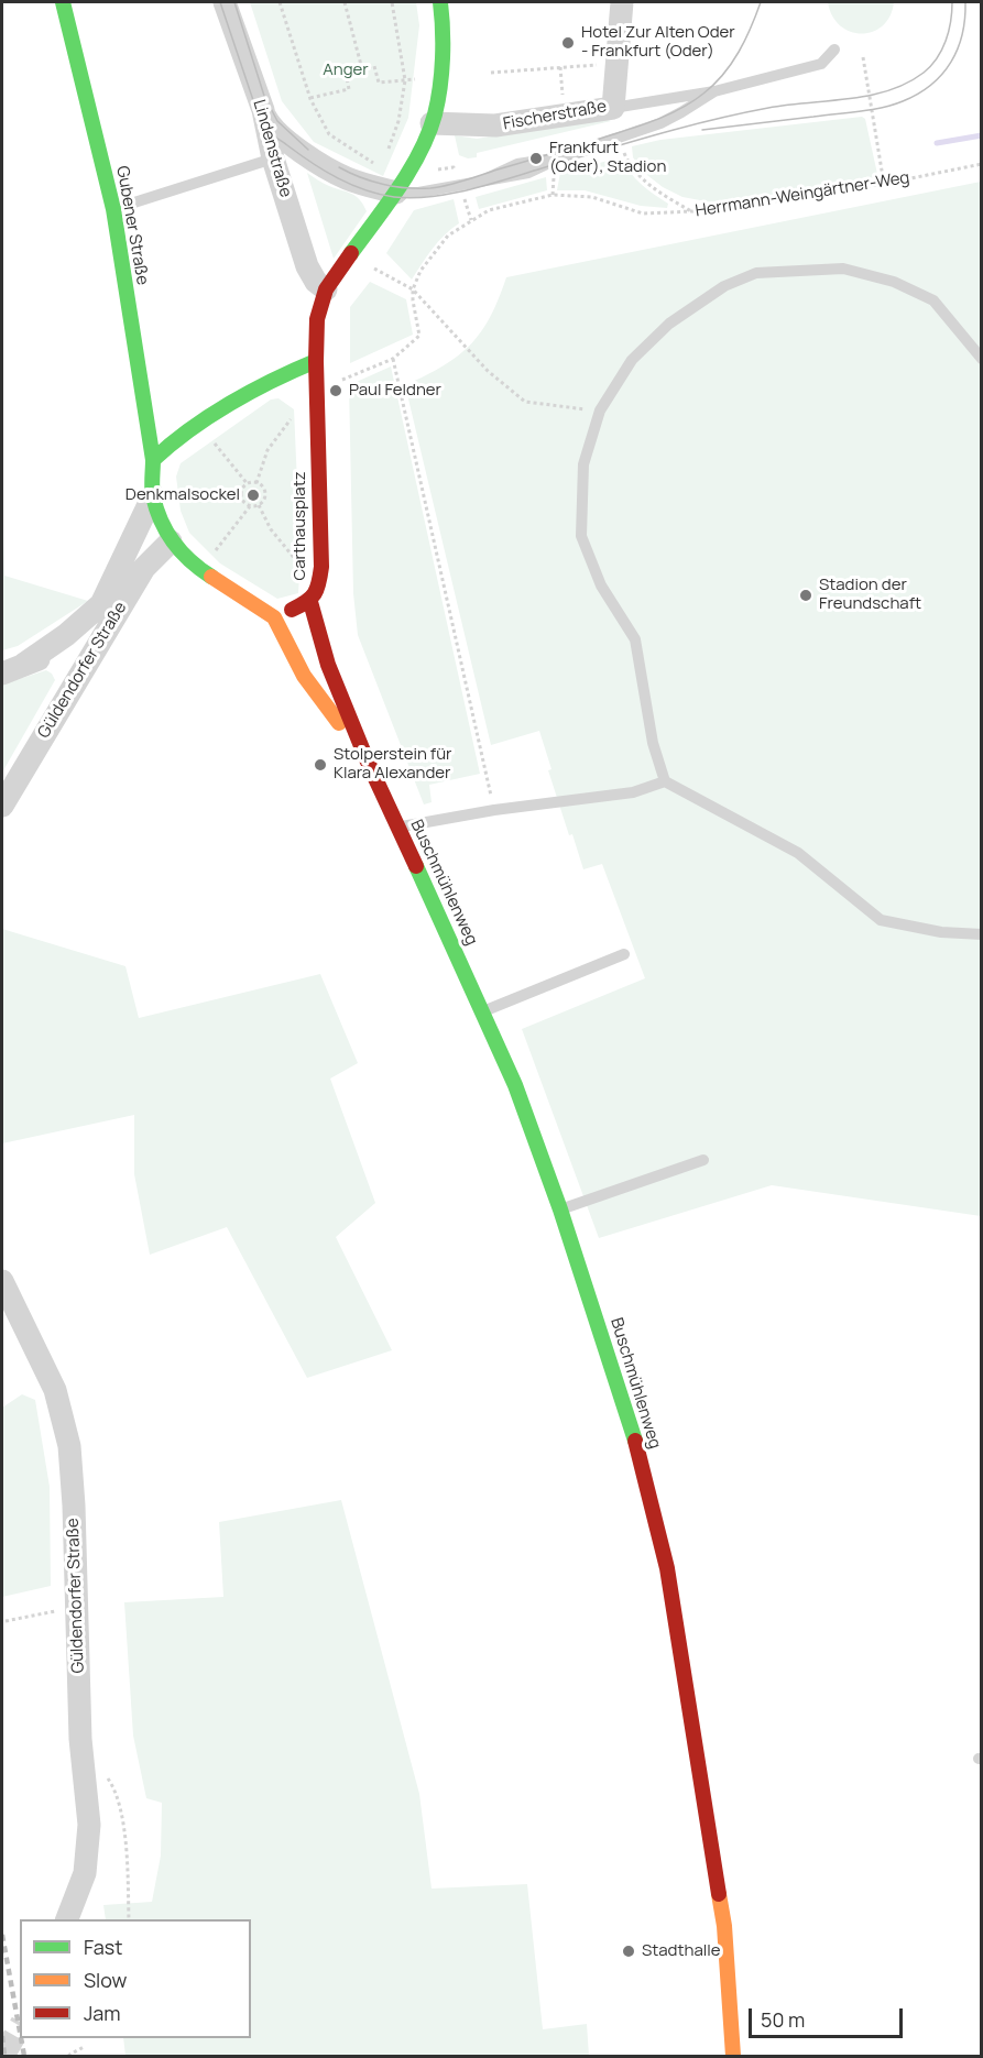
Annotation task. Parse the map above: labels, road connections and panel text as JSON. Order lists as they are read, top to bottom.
{
  "streets": {
    "street": [
      "Fischerstraße",
      "Lindenstraße",
      "Gubener Straße",
      "Carthausplatz",
      "Güldendorfer Straße",
      "Buschmühlenweg"
    ],
    "path": ["Herrmann-Weingärtner-Weg"]
  },
  "crossings": [
    ["Lindenstraße", "Carthausplatz"],
    ["Carthausplatz", "Buschmühlenweg"]
  ],
  "parks": ["Anger"],
  "places": [
    "Hotel Zur Alten Oder - Frankfurt (Oder)",
    "Frankfurt (Oder), Stadion",
    "Paul Feldner",
    "Denkmalsockel",
    "Stadion der Freundschaft",
    "Stolperstein für Klara Alexander",
    "Stadthalle"
  ],
  "legend": ["Fast", "Slow", "Jam"],
  "scale_bar": "50 m"
}
